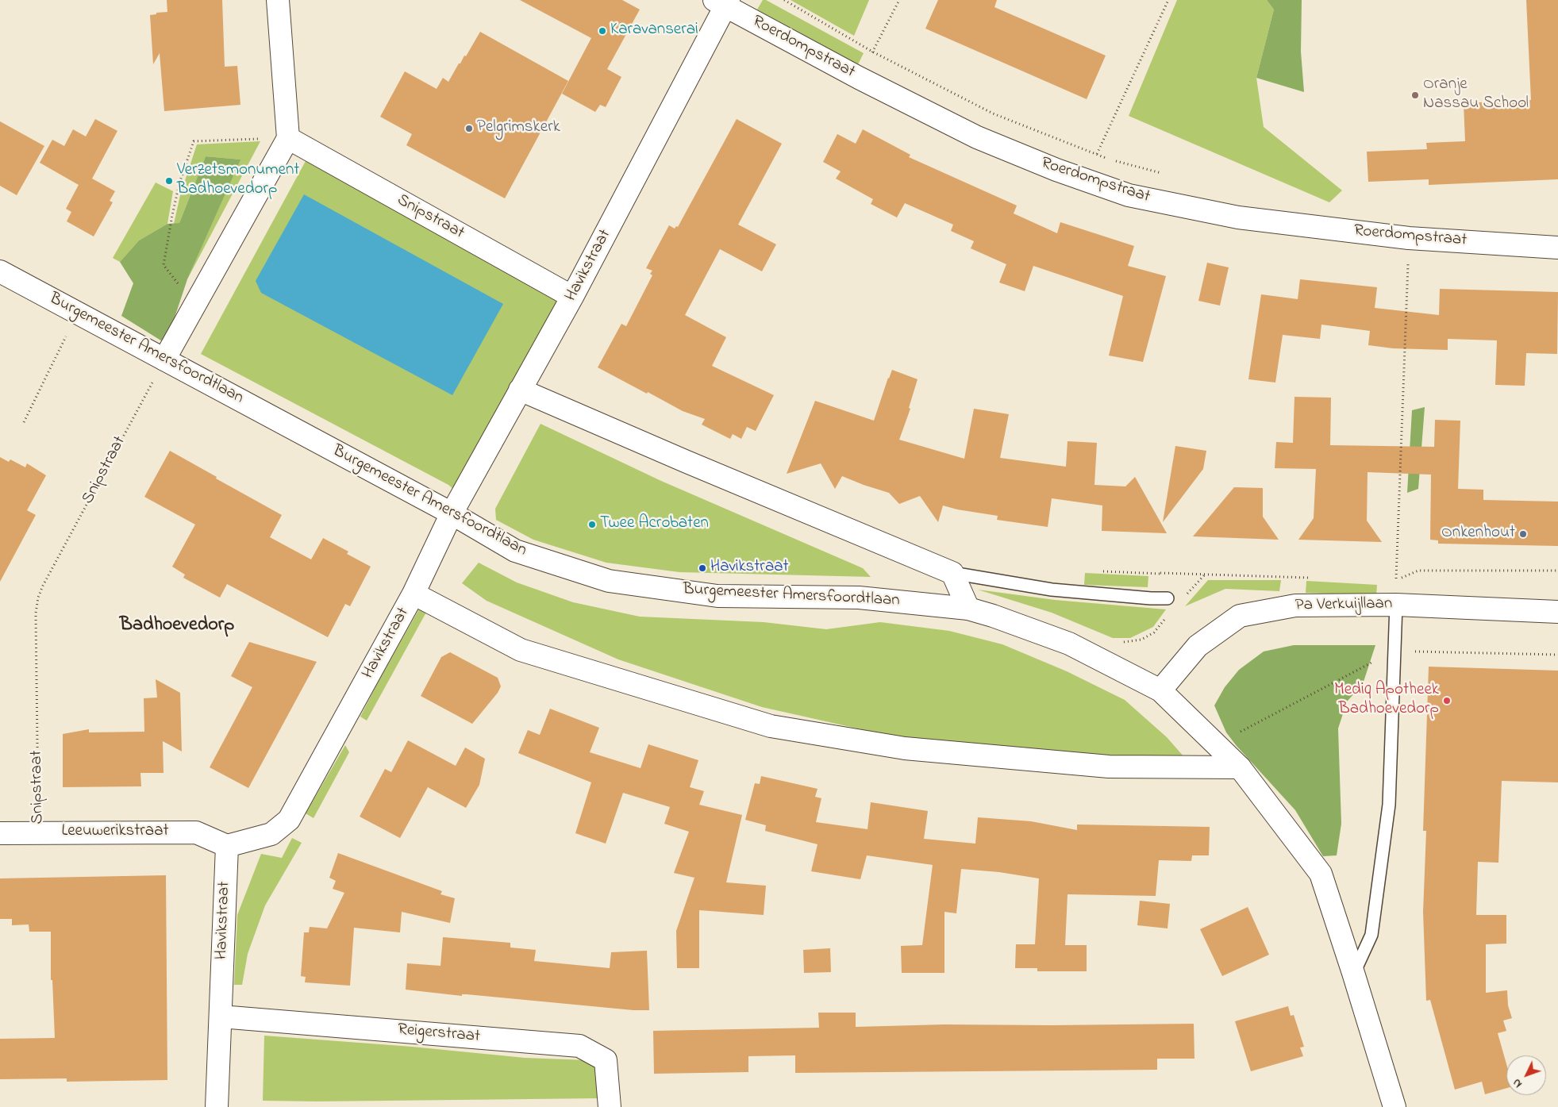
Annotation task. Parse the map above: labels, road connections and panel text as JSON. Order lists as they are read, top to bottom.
{
  "streets": {
    "street": [
      "Roerdompstraat",
      "Snipstraat",
      "Havikstraat",
      "Burgemeester Amersfoordtlaan",
      "Pa Verkuijllaan",
      "Leeuwerikstraat",
      "Reigerstraat"
    ]
  },
  "crossings": [
    ["Roerdompstraat", "Havikstraat"],
    ["Snipstraat", "Havikstraat"],
    ["Snipstraat", "Burgemeester Amersfoordtlaan"],
    ["Snipstraat", "Leeuwerikstraat"],
    ["Havikstraat", "Burgemeester Amersfoordtlaan"],
    ["Havikstraat", "Leeuwerikstraat"],
    ["Havikstraat", "Reigerstraat"],
    ["Burgemeester Amersfoordtlaan", "Pa Verkuijllaan"]
  ],
  "districts": ["Badhoevedorp"],
  "places": [
    "Karavanserai",
    "Oranje Nassau School",
    "Pelgrimskerk",
    "Verzetsmonument Badhoevedorp",
    "Twee Acrobaten",
    "Onkenhout",
    "Havikstraat",
    "Mediq Apotheek Badhoevedorp"
  ],
  "north": "bottom left"
}
